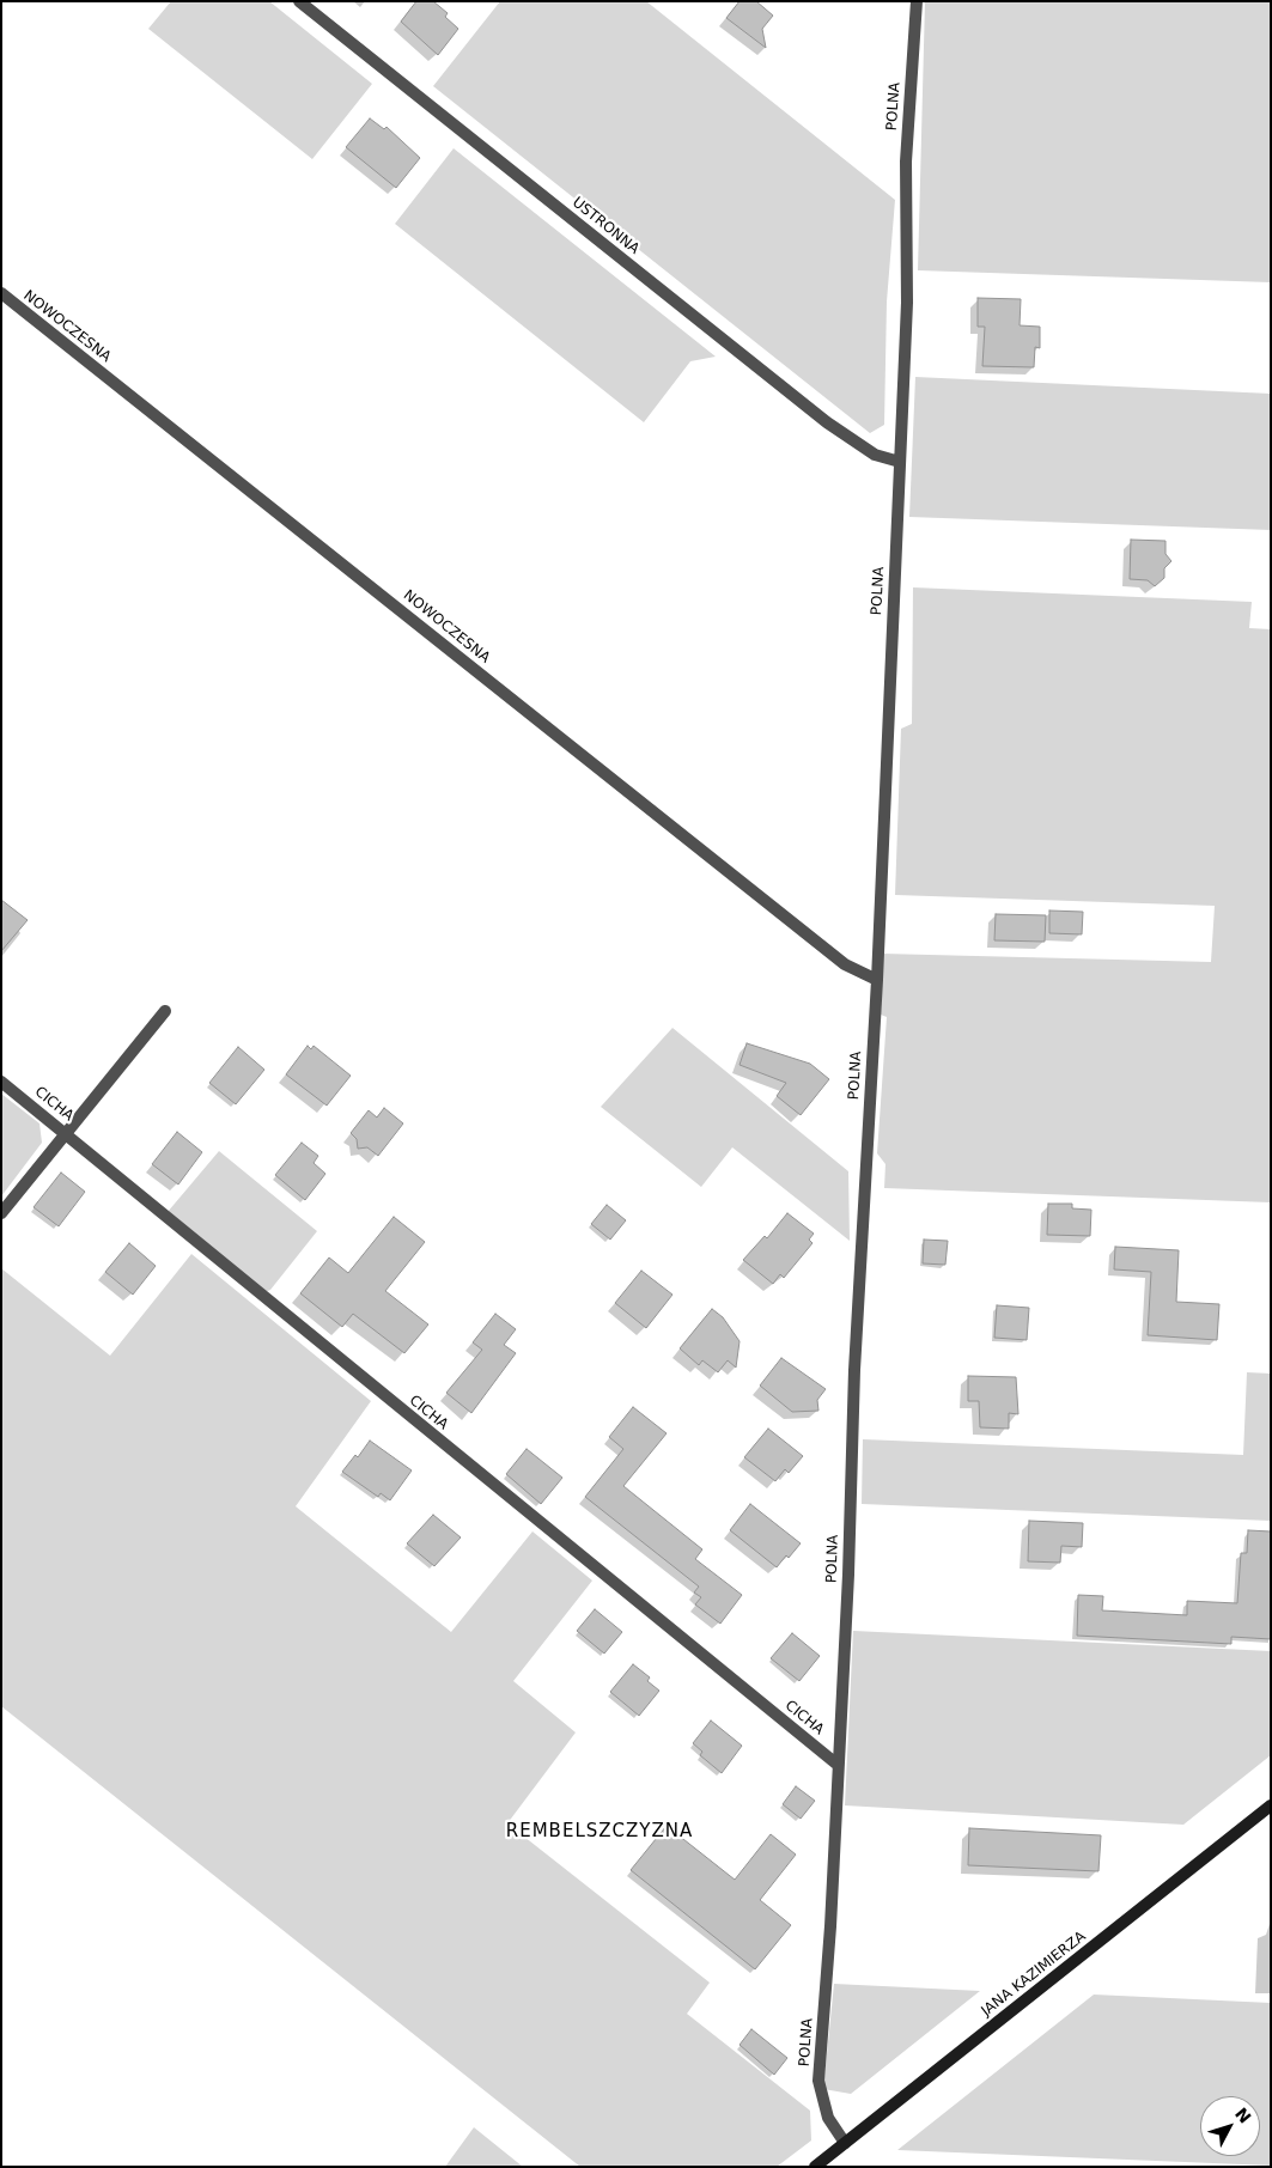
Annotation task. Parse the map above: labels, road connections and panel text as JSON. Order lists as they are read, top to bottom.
{
  "streets": {
    "main road": ["JANA KAZIMIERZA"],
    "street": [
      "POLNA",
      "USTRONNA",
      "NOWOCZESNA",
      "CICHA"
    ]
  },
  "crossings": [
    ["POLNA", "USTRONNA"],
    ["POLNA", "NOWOCZESNA"],
    ["POLNA", "CICHA"],
    ["POLNA", "JANA KAZIMIERZA"]
  ],
  "districts": ["REMBELSZCZYZNA"],
  "north": "top right"
}
